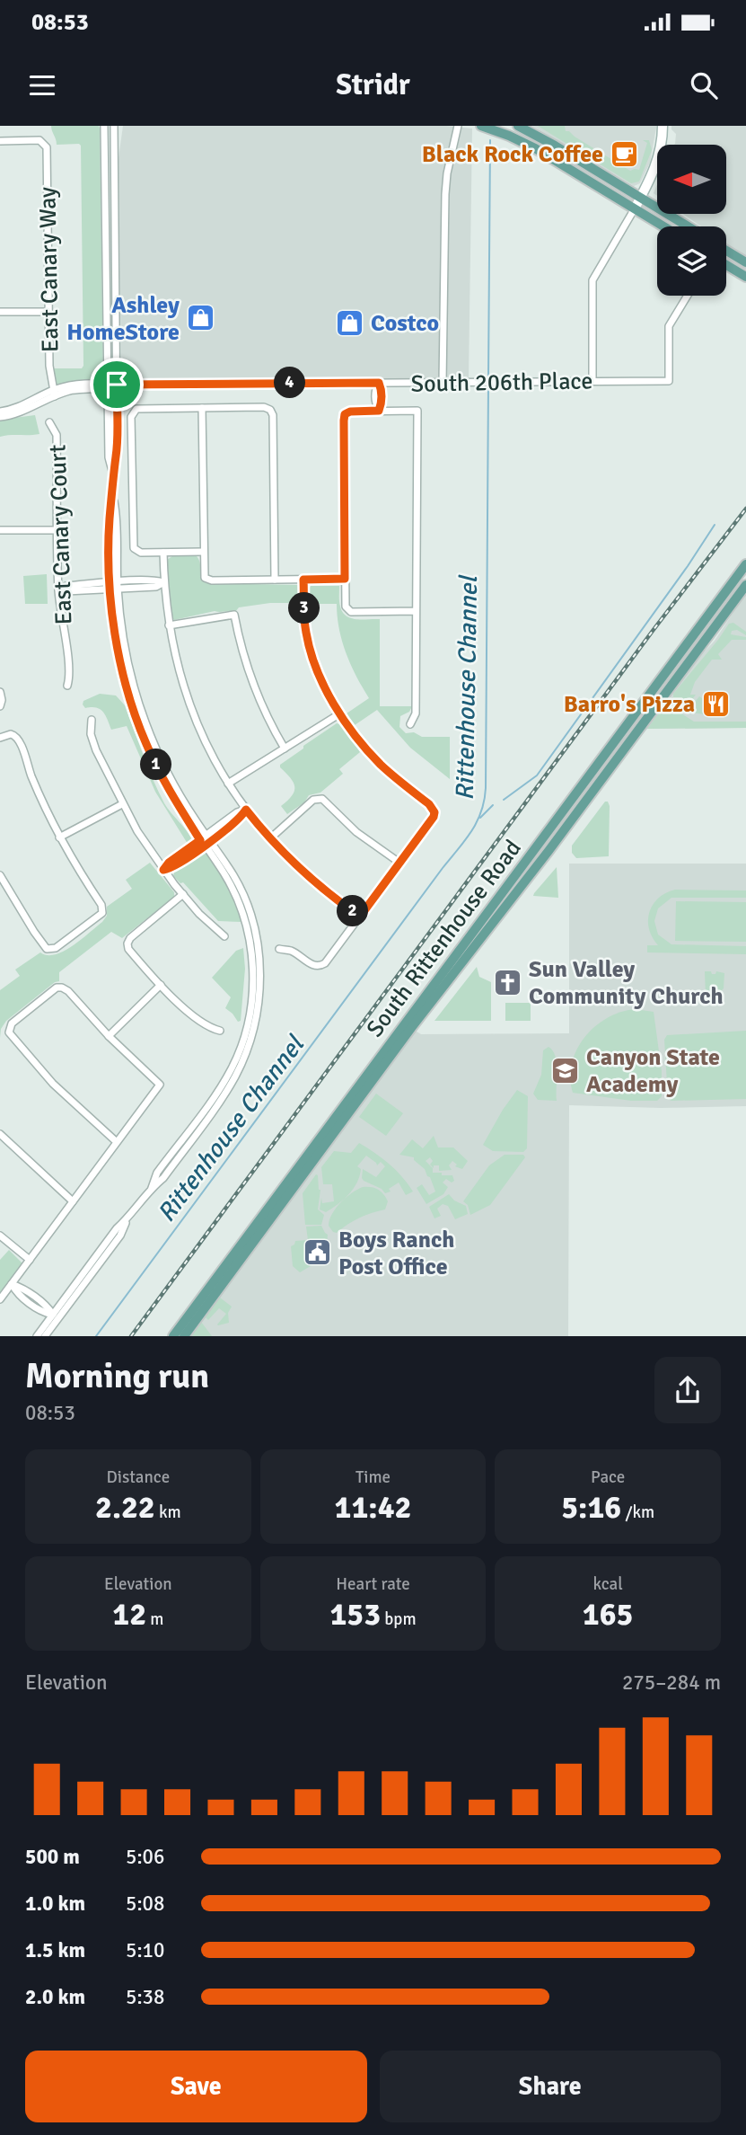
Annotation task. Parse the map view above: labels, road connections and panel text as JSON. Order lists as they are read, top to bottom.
{
  "streets": {
    "main road": ["South Rittenhouse Road"],
    "street": ["East Canary Way", "South 206th Place", "East Canary Court"]
  },
  "crossings": [
    ["East Canary Way", "South 206th Place"]
  ],
  "water": ["Rittenhouse Channel"],
  "places": {
    "cafe": ["Black Rock Coffee"],
    "shop": ["Ashley HomeStore", "Costco"],
    "restaurant": ["Barro's Pizza"],
    "church": ["Sun Valley Community Church"],
    "school or university": ["Canyon State Academy"],
    "public building": ["Boys Ranch Post Office"]
  },
  "north": "left",
  "page": {
    "status": "08:53",
    "header": "Stridr",
    "pins": [
      "4",
      "3",
      "1",
      "2"
    ],
    "heading": ["Morning run", "08:53"],
    "stats": [
      ["Distance", "2.22 km"],
      ["Time", "11:42"],
      ["Pace", "5:16 /km"],
      ["Elevation", "12 m"],
      ["Heart rate", "153 bpm"],
      ["kcal", "165"]
    ],
    "chart": ["Elevation", "275–284 m"],
    "list": [
      {
        "name": "500 m",
        "note": "5:06"
      },
      {
        "name": "1.0 km",
        "note": "5:08"
      },
      {
        "name": "1.5 km",
        "note": "5:10"
      },
      {
        "name": "2.0 km",
        "note": "5:38"
      }
    ],
    "buttons": ["Save", "Share"]
  }
}
